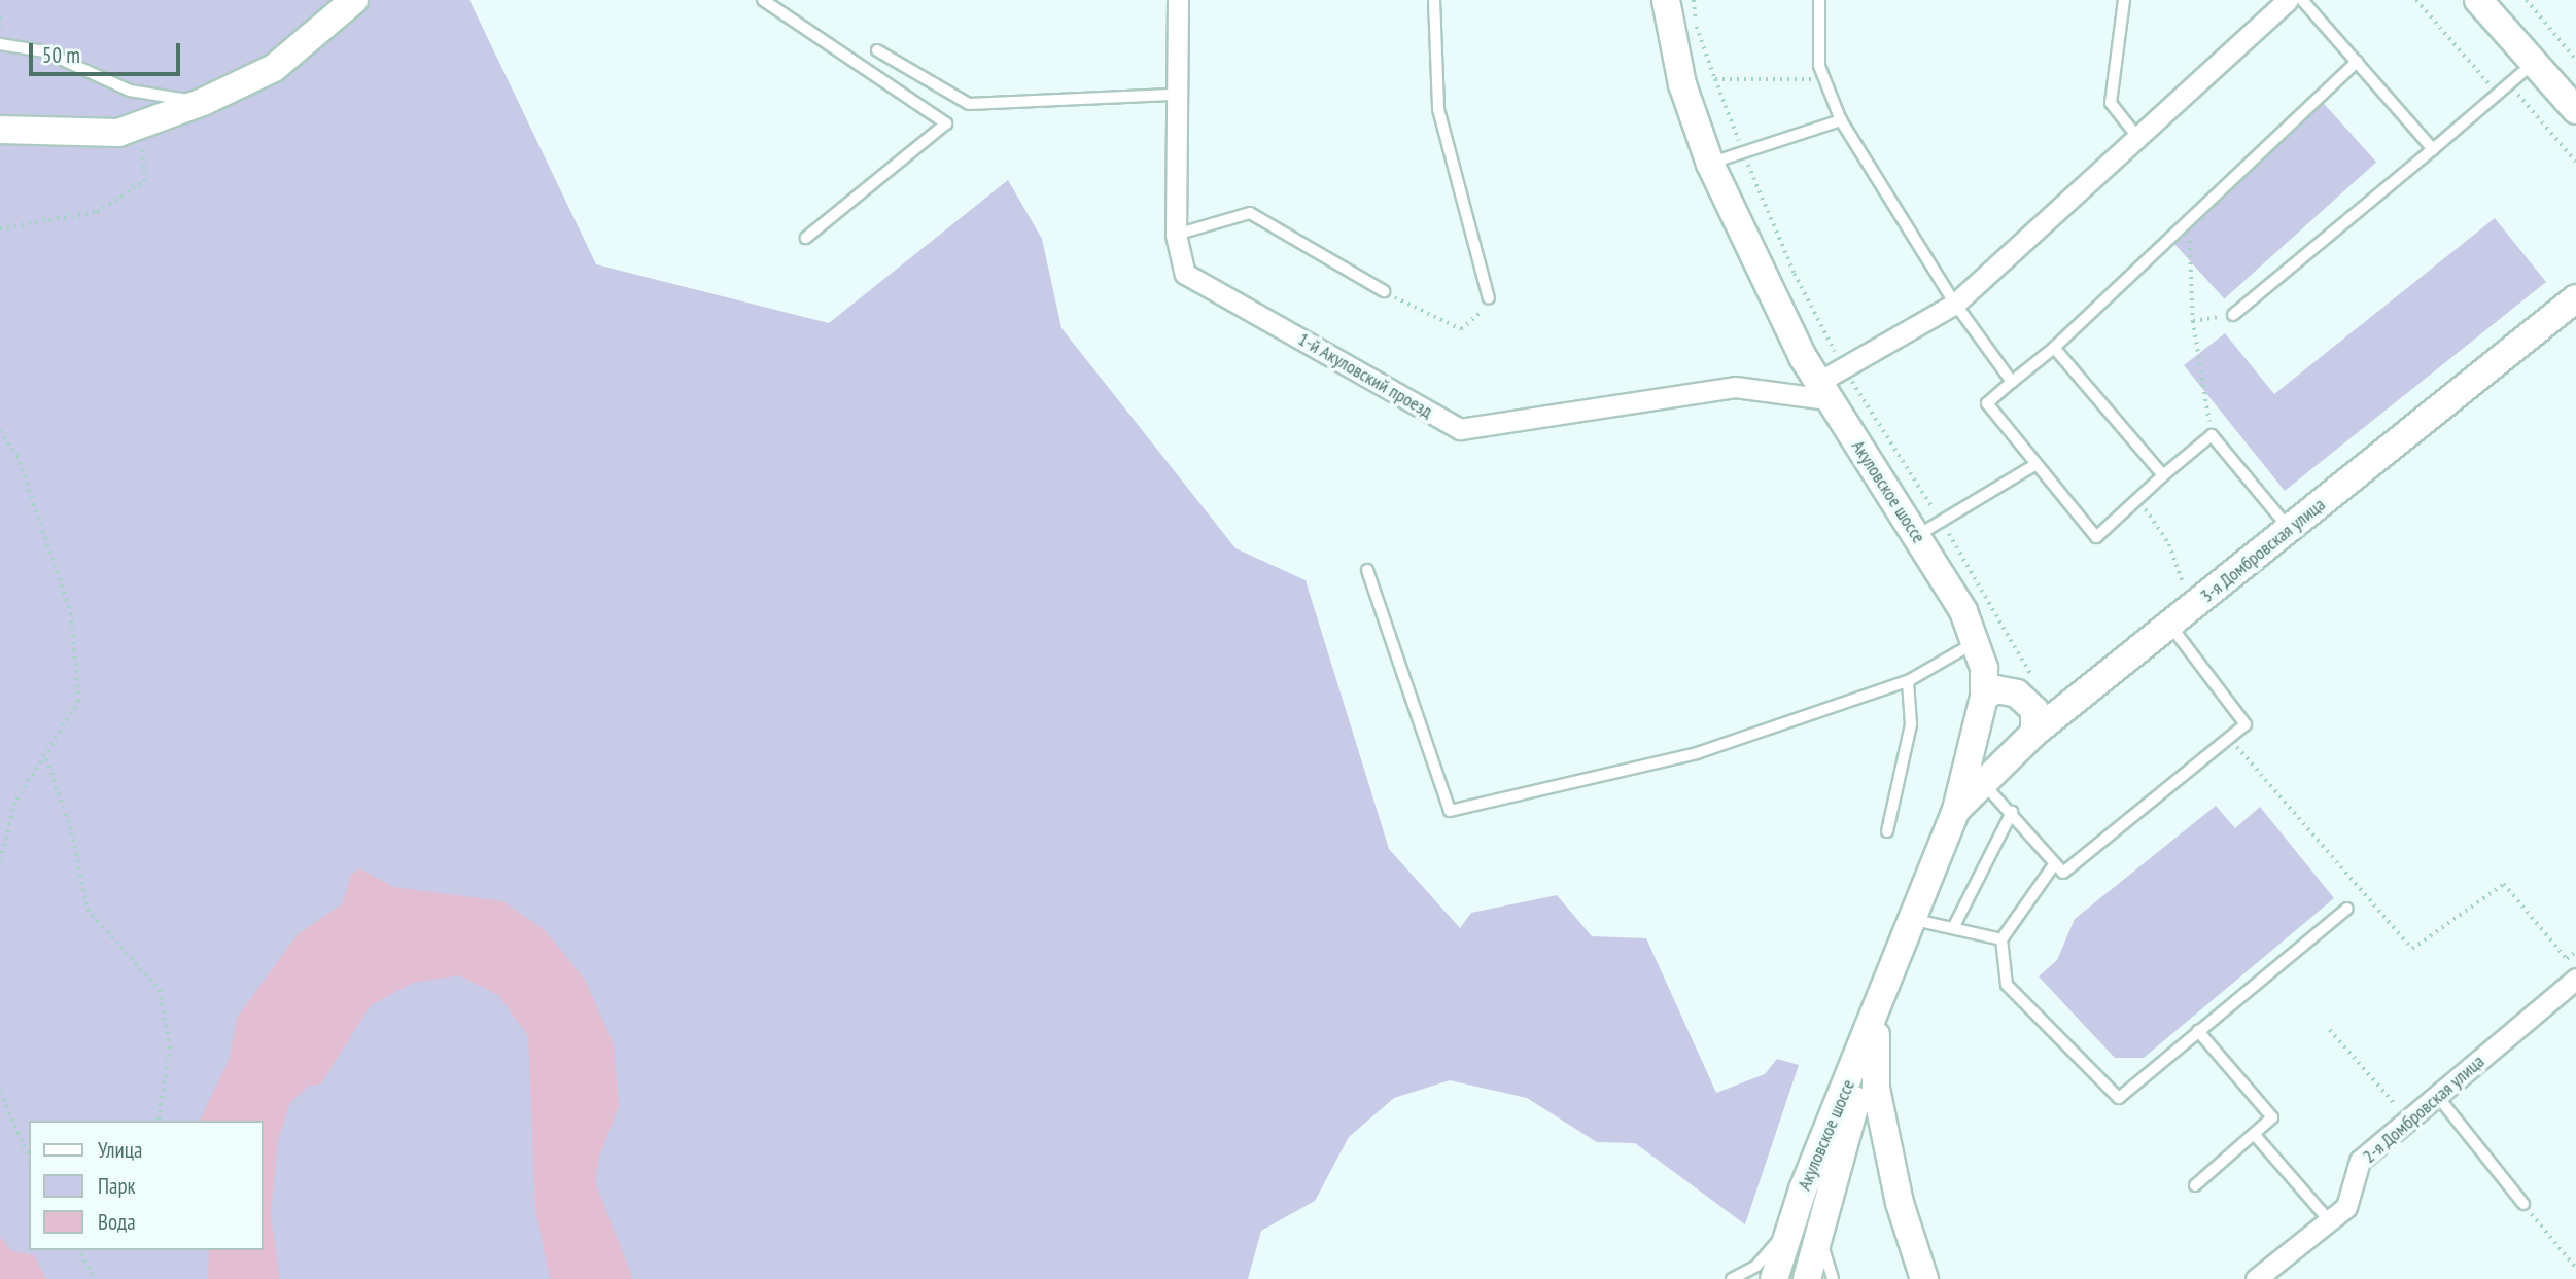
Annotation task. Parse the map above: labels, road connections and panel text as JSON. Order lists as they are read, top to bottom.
{
  "streets": {
    "street": [
      "1-й Акуловский проезд",
      "Акуловское шоссе",
      "3-я Домбровская улица",
      "2-я Домбровская улица"
    ]
  },
  "crossings": [
    ["1-й Акуловский проезд", "Акуловское шоссе"],
    ["Акуловское шоссе", "3-я Домбровская улица"]
  ],
  "legend": ["Улица", "Парк", "Вода"],
  "scale_bar": "50 m"
}
